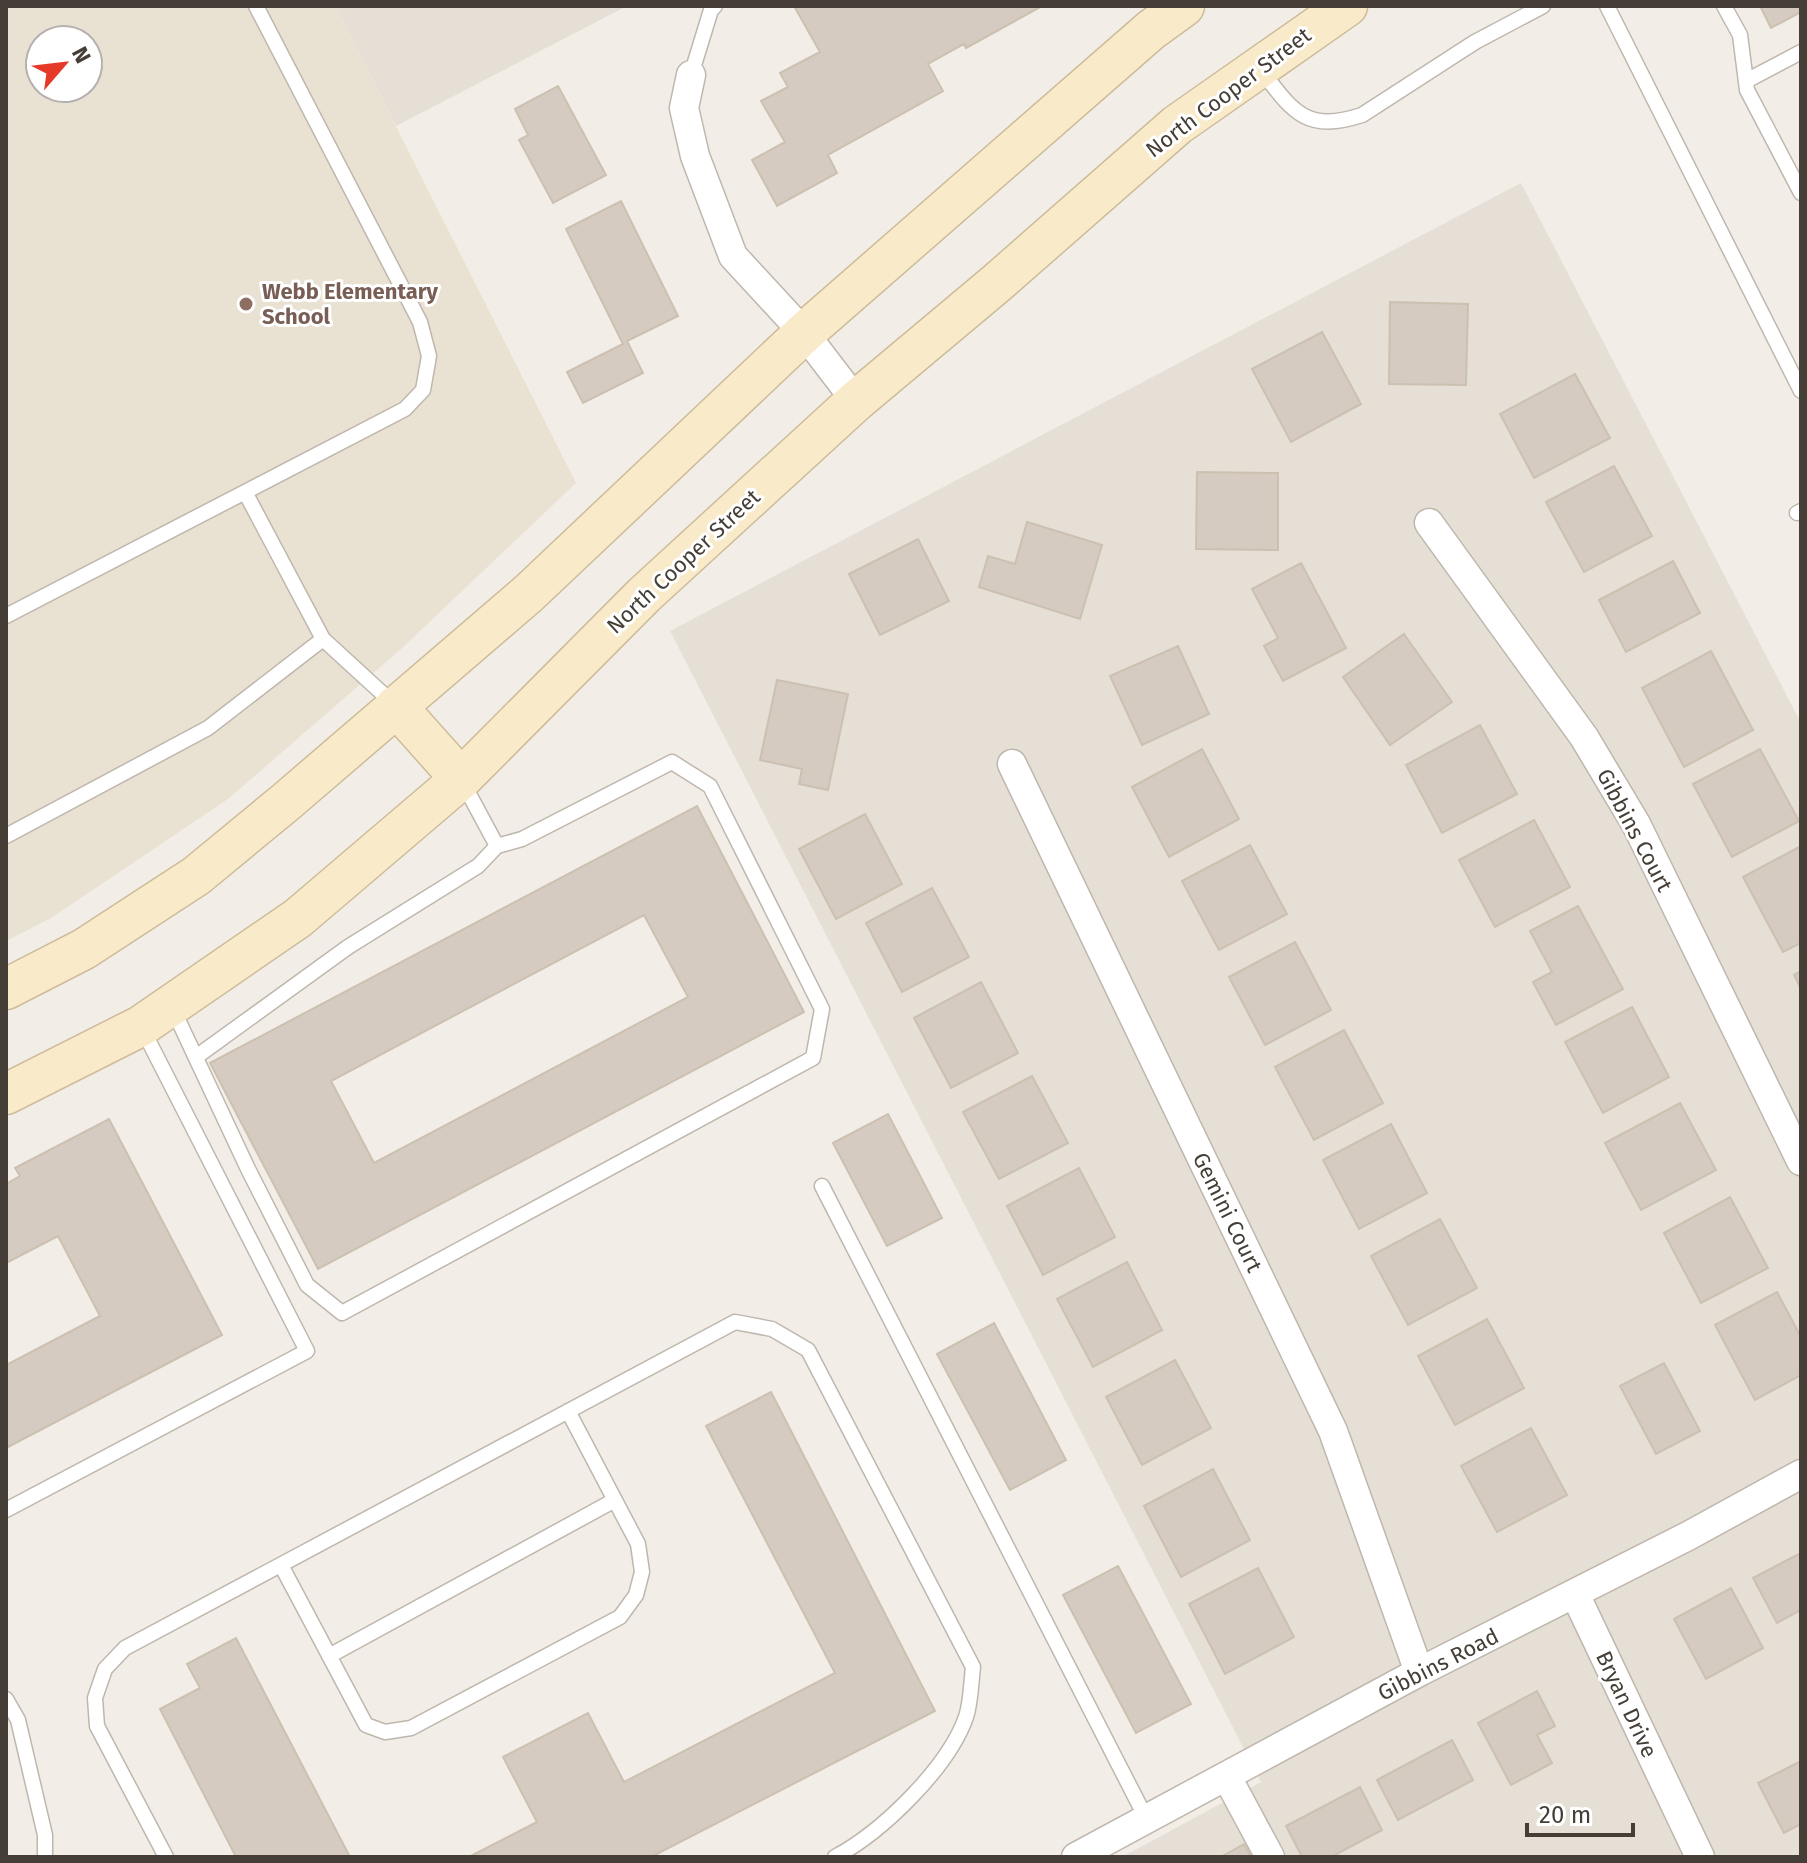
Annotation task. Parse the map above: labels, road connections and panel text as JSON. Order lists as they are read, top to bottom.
{
  "streets": {
    "main road": ["North Cooper Street"],
    "street": [
      "Gibbins Court",
      "Gemini Court",
      "Gibbins Road",
      "Bryan Drive"
    ]
  },
  "crossings": [
    ["Gemini Court", "Gibbins Road"],
    ["Gibbins Road", "Bryan Drive"]
  ],
  "places": ["Webb Elementary School"],
  "scale_bar": "20 m",
  "north": "top right"
}
